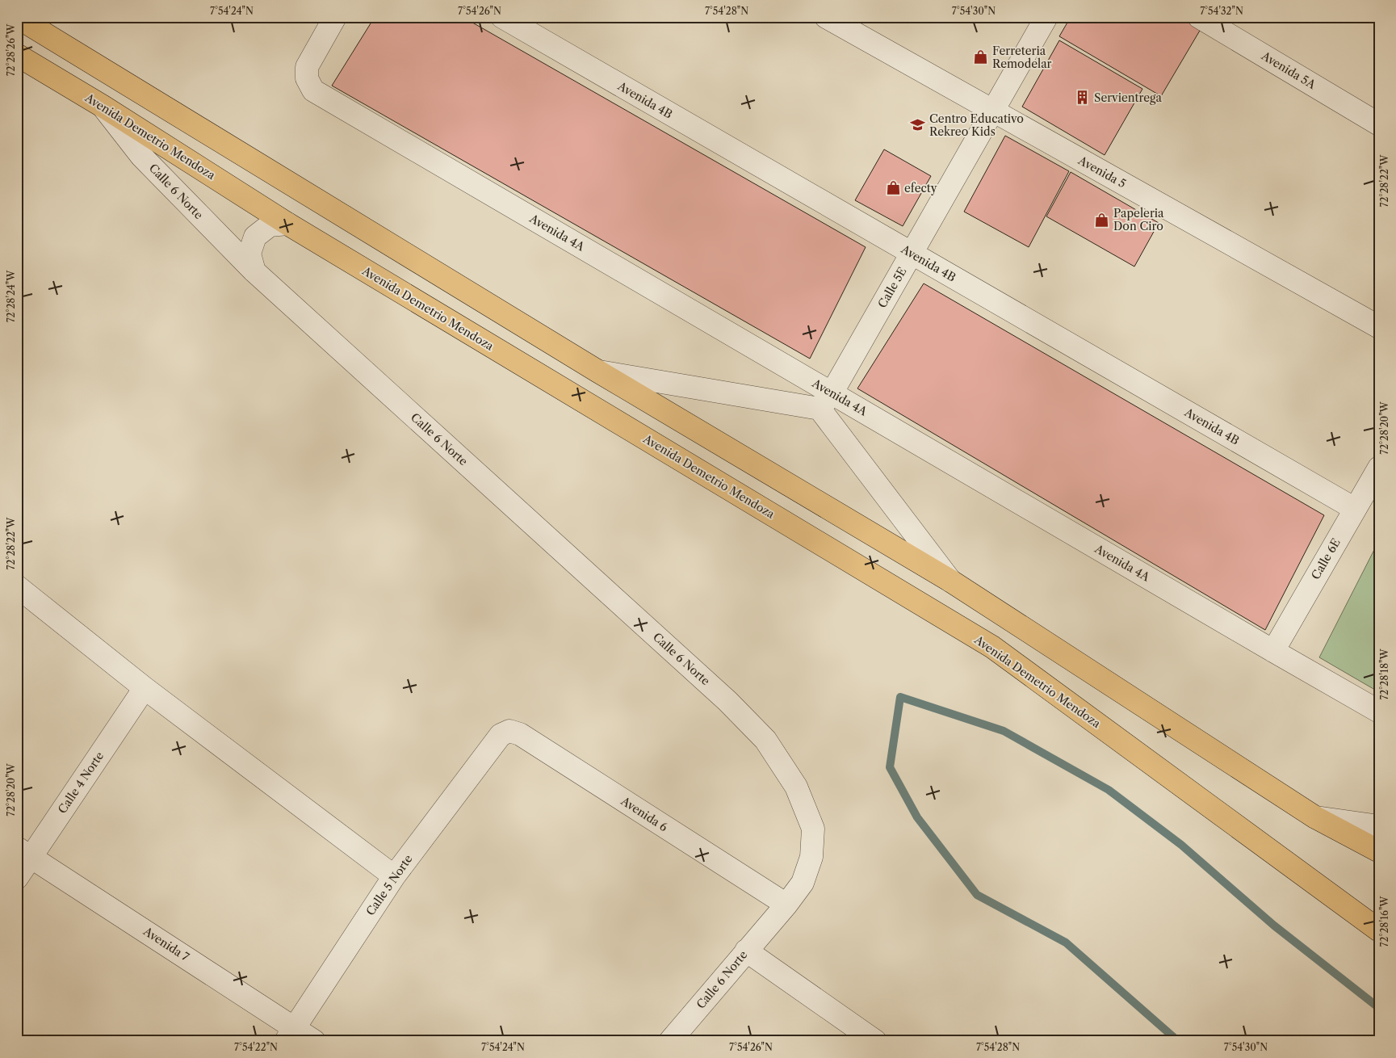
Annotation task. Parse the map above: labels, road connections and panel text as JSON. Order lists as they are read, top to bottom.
{
  "streets": {
    "main road": ["Avenida Demetrio Mendoza"],
    "street": [
      "Avenida 5A",
      "Avenida 4B",
      "Avenida 5",
      "Calle 6 Norte",
      "Avenida 4A",
      "Calle 5E",
      "Calle 6E",
      "Calle 4 Norte",
      "Avenida 6",
      "Calle 5 Norte",
      "Avenida 7"
    ]
  },
  "crossings": [
    ["Avenida 4B", "Calle 5E"],
    ["Avenida 4B", "Calle 6E"],
    ["Avenida Demetrio Mendoza", "Calle 6 Norte"],
    ["Avenida 5", "Calle 5E"],
    ["Calle 6 Norte", "Avenida 6"],
    ["Avenida 4A", "Calle 5E"],
    ["Avenida 4A", "Calle 6E"],
    ["Calle 4 Norte", "Avenida 7"],
    ["Avenida 6", "Calle 5 Norte"],
    ["Calle 5 Norte", "Avenida 7"]
  ],
  "places": {
    "shop": ["Ferreteria Remodelar", "efecty", "Papeleria Don Ciro"],
    "building": ["Servientrega"],
    "school or university": ["Centro Educativo Rekreo Kids"]
  },
  "coordinates": [
    "7°54'24\"N",
    "7°54'26\"N",
    "7°54'28\"N",
    "7°54'30\"N",
    "7°54'32\"N",
    "72°28'26\"W",
    "72°28'22\"W",
    "72°28'24\"W",
    "72°28'20\"W",
    "72°28'18\"W",
    "72°28'16\"W",
    "7°54'22\"N"
  ]
}
